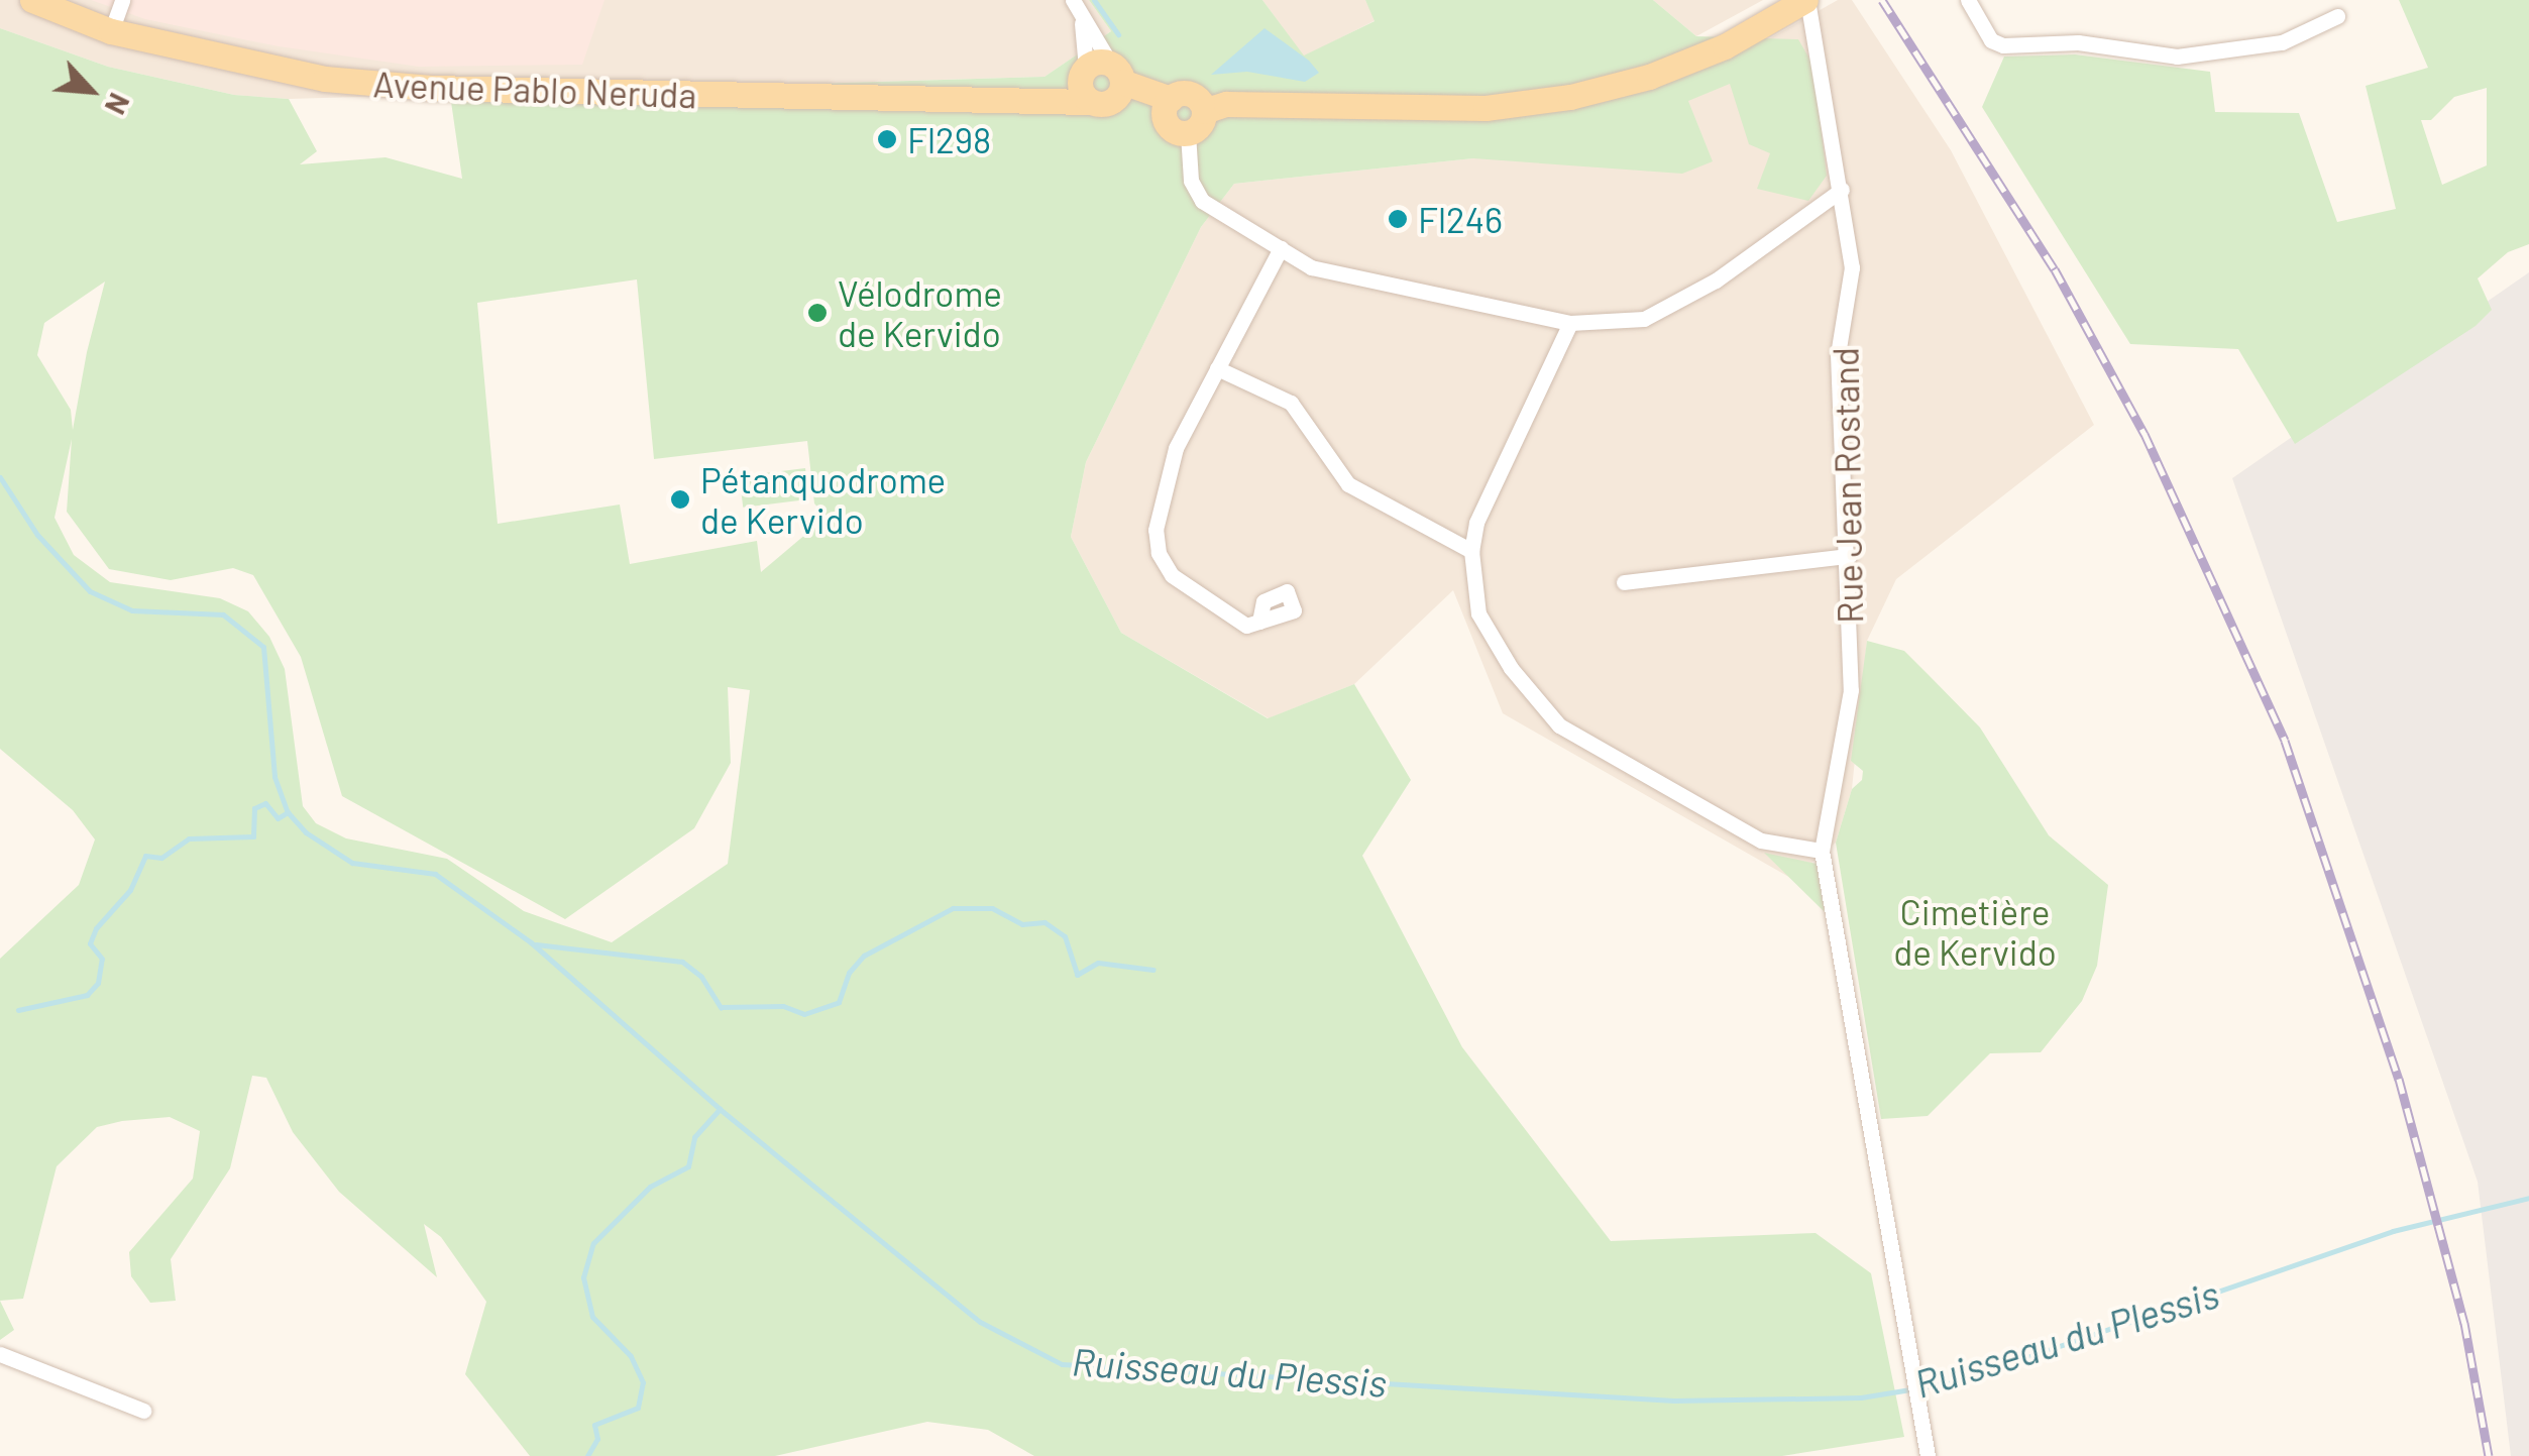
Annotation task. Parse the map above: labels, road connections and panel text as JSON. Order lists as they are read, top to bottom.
{
  "streets": {
    "main road": ["Avenue Pablo Neruda"],
    "street": ["Rue Jean Rostand"]
  },
  "water": ["Ruisseau du Plessis"],
  "parks": ["Cimetière de Kervido"],
  "places": [
    "Fl298",
    "Fl246",
    "Vélodrome de Kervido",
    "Pétanquodrome de Kervido"
  ],
  "north": "bottom right"
}
